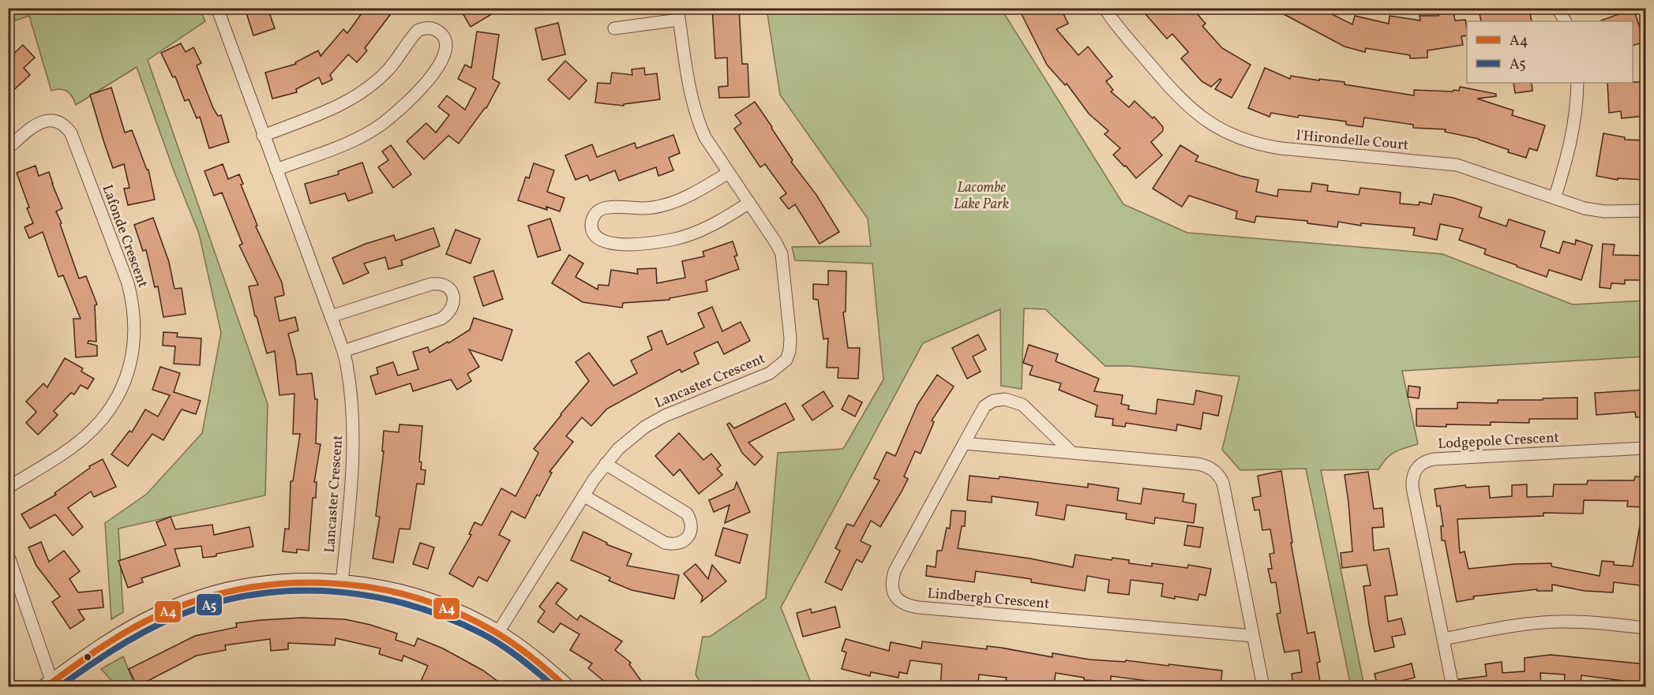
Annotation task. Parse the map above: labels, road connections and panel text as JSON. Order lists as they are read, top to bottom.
{
  "streets": {
    "street": [
      "l'Hirondelle Court",
      "Lafonde Crescent",
      "Lancaster Crescent",
      "Lodgepole Crescent",
      "Lindbergh Crescent"
    ]
  },
  "parks": ["Lacombe Lake Park"],
  "lines": ["transit line A4", "transit line A5"],
  "legend": ["A4", "A5"]
}
